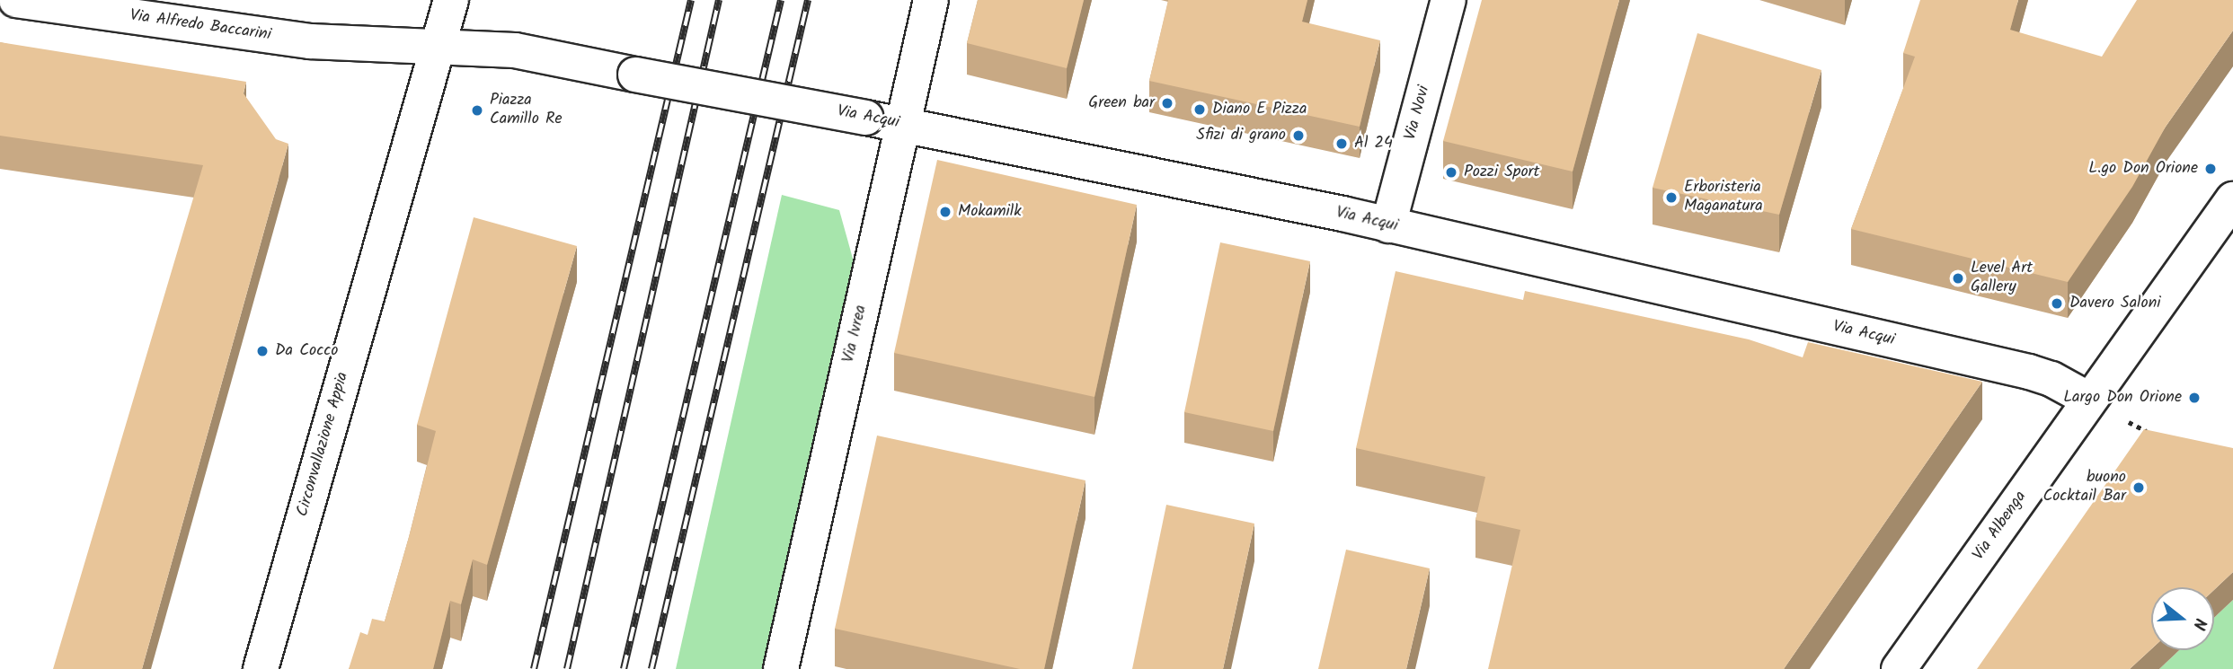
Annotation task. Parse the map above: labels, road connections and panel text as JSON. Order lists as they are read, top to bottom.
{
  "streets": {
    "street": [
      "Via Alfredo Baccarini",
      "Via Novi",
      "Via Acqui",
      "Via Ivrea",
      "Circonvallazione Appia",
      "Via Albenga"
    ]
  },
  "crossings": [
    ["Via Alfredo Baccarini", "Via Acqui"],
    ["Via Alfredo Baccarini", "Circonvallazione Appia"],
    ["Via Novi", "Via Acqui"],
    ["Via Acqui", "Via Ivrea"],
    ["Via Acqui", "Circonvallazione Appia"],
    ["Via Acqui", "Via Albenga"]
  ],
  "places": [
    "Green bar",
    "Diano E Pizza",
    "Piazza Camillo Re",
    "Sfizi di grano",
    "Al 24",
    "L.go Don Orione",
    "Pozzi Sport",
    "Erboristeria Maganatura",
    "Mokamilk",
    "Level Art Gallery",
    "Davero Saloni",
    "Da Cocco",
    "Largo Don Orione",
    "buono Cocktail Bar"
  ],
  "north": "right"
}
